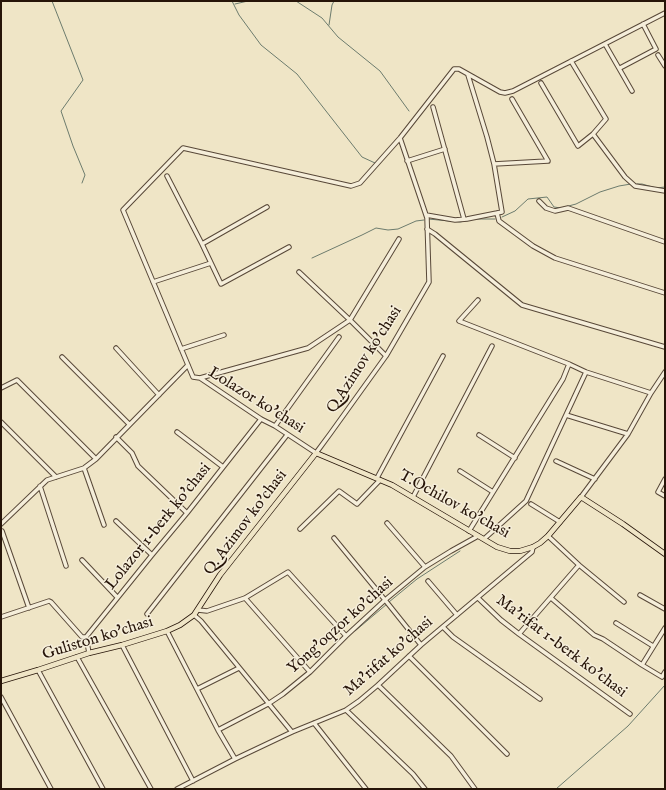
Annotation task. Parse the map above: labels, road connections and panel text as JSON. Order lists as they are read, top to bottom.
{
  "streets": {
    "main road": ["T.Ochilov ko'chasi", "Q. Azimov ko'chasi", "Guliston ko'chasi"],
    "street": [
      "Q.Azimov ko'chasi",
      "Lolazor ko'chasi",
      "Lolazor 1-berk ko'chasi",
      "Yong'oqzor ko'chasi",
      "Ma’rifat 1-berk ko'chasi",
      "Ma'rifat ko'chasi"
    ]
  },
  "crossings": [
    ["Q.Azimov ko'chasi", "Lolazor ko'chasi"],
    ["Q.Azimov ko'chasi", "T.Ochilov ko'chasi"],
    ["Q.Azimov ko'chasi", "Q. Azimov ko'chasi"],
    ["Lolazor ko'chasi", "T.Ochilov ko'chasi"],
    ["Lolazor ko'chasi", "Q. Azimov ko'chasi"],
    ["Lolazor ko'chasi", "Lolazor 1-berk ko'chasi"],
    ["T.Ochilov ko'chasi", "Q. Azimov ko'chasi"],
    ["T.Ochilov ko'chasi", "Yong'oqzor ko'chasi"],
    ["T.Ochilov ko'chasi", "Ma'rifat ko'chasi"],
    ["Q. Azimov ko'chasi", "Guliston ko'chasi"],
    ["Ma’rifat 1-berk ko'chasi", "Ma'rifat ko'chasi"]
  ]
}
